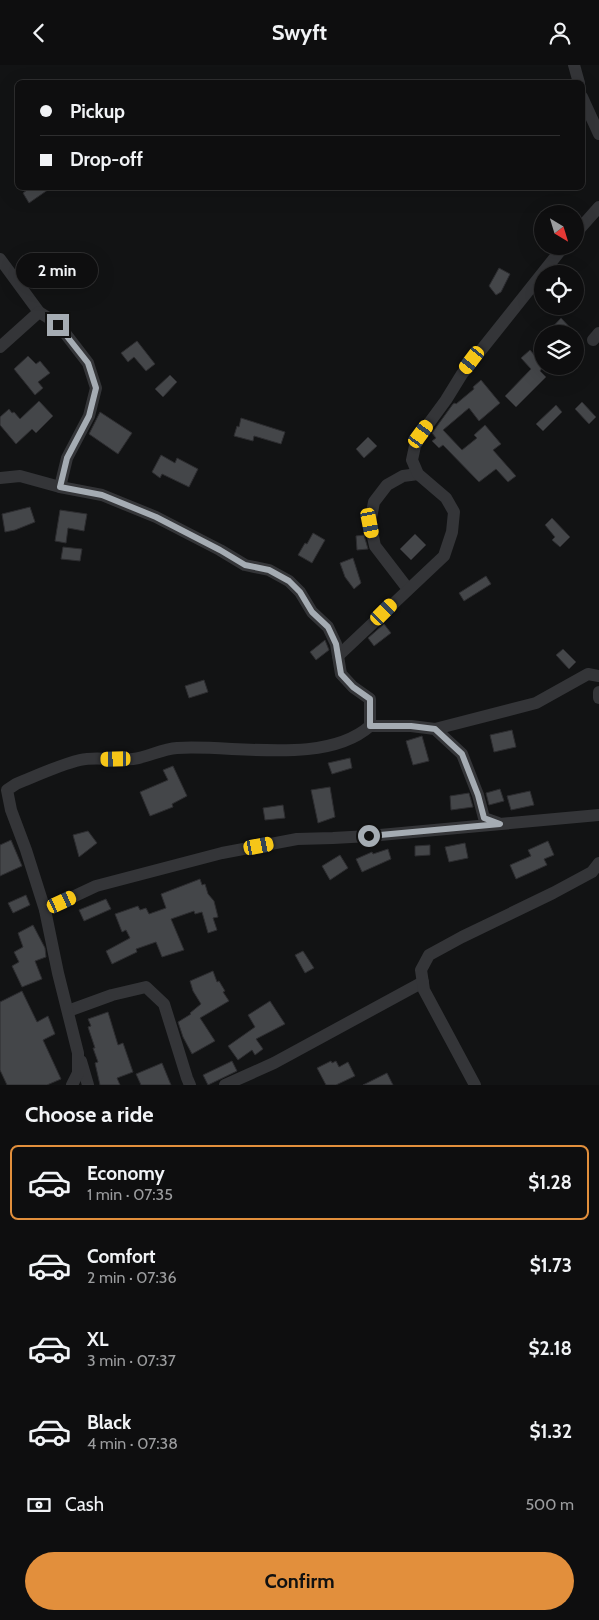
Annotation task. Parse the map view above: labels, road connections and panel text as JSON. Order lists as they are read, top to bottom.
{
  "north": "bottom right",
  "page": {
    "header": "Swyft",
    "banner": ["Pickup", "Drop-off"],
    "bubble": "2 min",
    "heading": "Choose a ride",
    "list": [
      {
        "name": "Economy",
        "note": "1 min · 07:35",
        "value": "$1.28"
      },
      {
        "name": "Comfort",
        "note": "2 min · 07:36",
        "value": "$1.73"
      },
      {
        "name": "XL",
        "note": "3 min · 07:37",
        "value": "$2.18"
      },
      {
        "name": "Black",
        "note": "4 min · 07:38",
        "value": "$1.32"
      }
    ],
    "pay": ["Cash", "500 m"],
    "buttons": "Confirm"
  }
}
